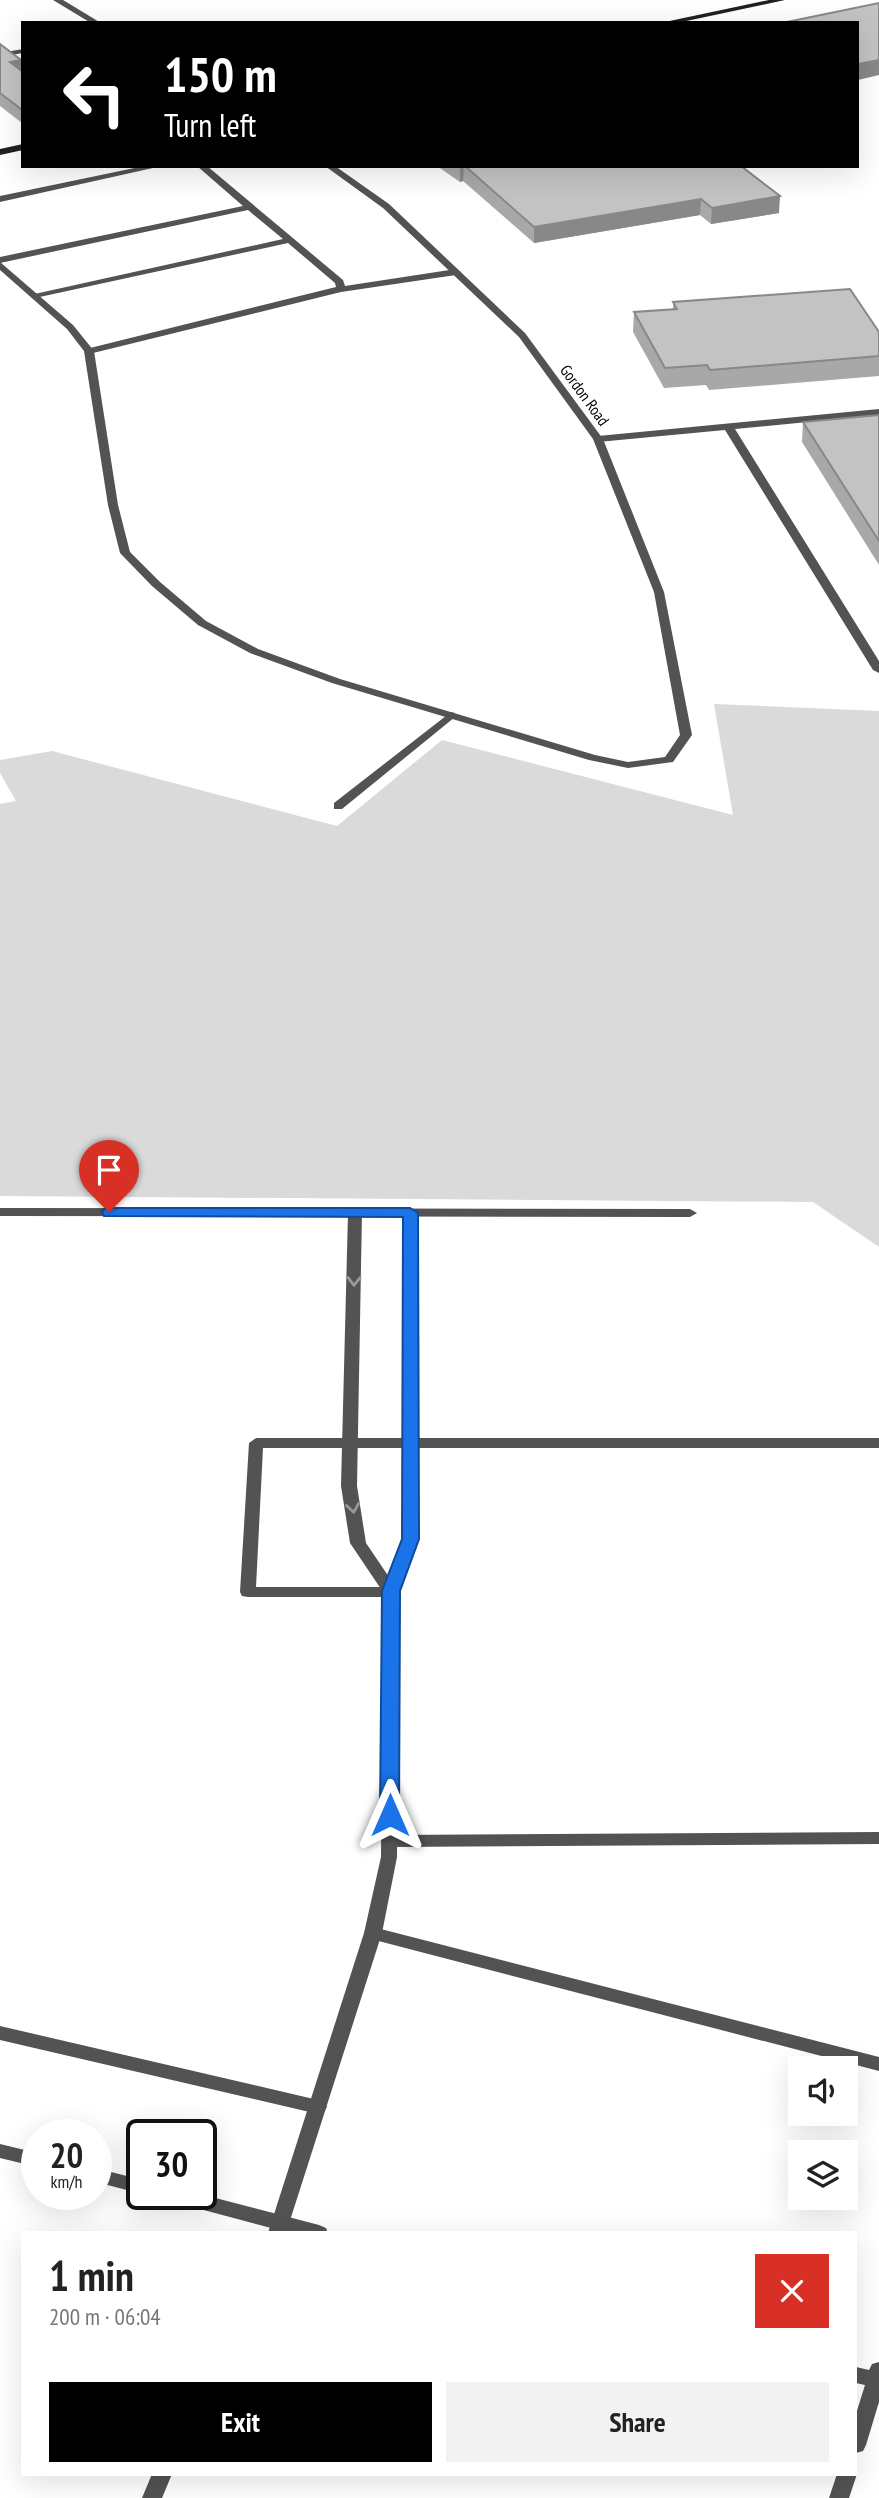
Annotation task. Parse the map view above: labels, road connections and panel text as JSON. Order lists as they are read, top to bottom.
{
  "streets": {
    "street": ["Gordon Road"]
  },
  "page": {
    "turn": ["150 m", "Turn left"],
    "speed": "20 km/h",
    "limit": "30",
    "heading": ["1 min", "200 m · 06:04"],
    "buttons": ["Exit", "Share"]
  }
}
